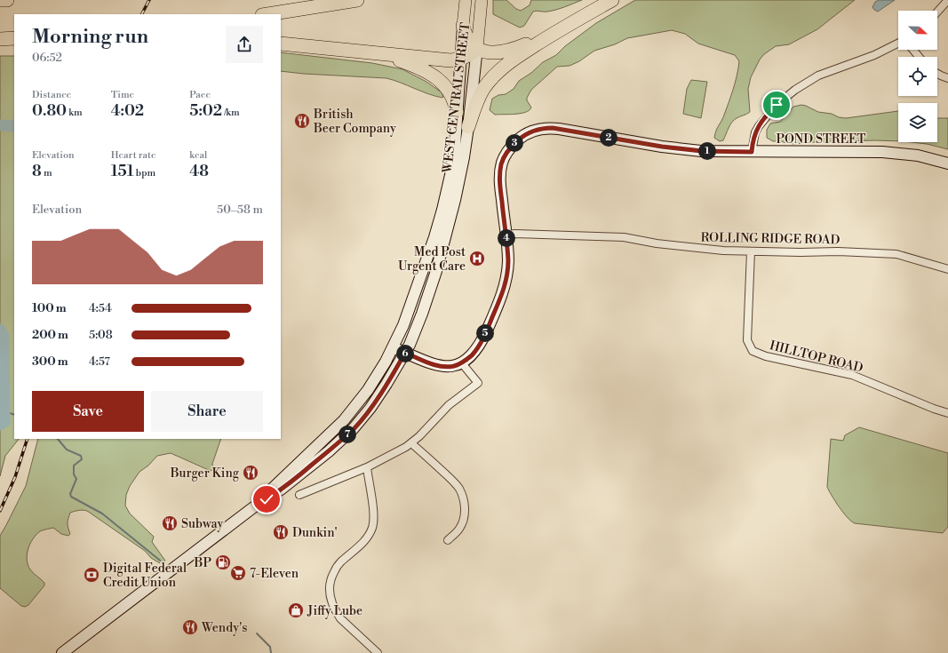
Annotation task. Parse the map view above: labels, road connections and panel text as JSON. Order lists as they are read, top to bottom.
{
  "streets": {
    "main road": ["WEST CENTRAL STREET", "POND STREET"],
    "street": ["ROLLING RIDGE ROAD", "HILLTOP ROAD"]
  },
  "crossings": [
    ["POND STREET", "ROLLING RIDGE ROAD"],
    ["ROLLING RIDGE ROAD", "HILLTOP ROAD"]
  ],
  "places": {
    "restaurant": [
      "British Beer Company",
      "Burger King",
      "Subway",
      "Dunkin'",
      "Wendy's"
    ],
    "hospital": ["Med Post Urgent Care"],
    "fuel station": ["BP"],
    "supermarket": ["7-Eleven"],
    "bank": ["Digital Federal Credit Union"],
    "shop": ["Jiffy Lube"]
  },
  "north": "right",
  "page": {
    "heading": ["Morning run", "06:52"],
    "stats": [
      ["Distance", "0.80 km"],
      ["Time", "4:02"],
      ["Pace", "5:02 /km"],
      ["Elevation", "8 m"],
      ["Heart rate", "151 bpm"],
      ["kcal", "48"]
    ],
    "pins": [
      "2",
      "3",
      "1",
      "4",
      "5",
      "6",
      "7"
    ],
    "chart": ["Elevation", "50–58 m"],
    "list": [
      {
        "name": "100 m",
        "note": "4:54"
      },
      {
        "name": "200 m",
        "note": "5:08"
      },
      {
        "name": "300 m",
        "note": "4:57"
      }
    ],
    "buttons": ["Save", "Share"]
  }
}
